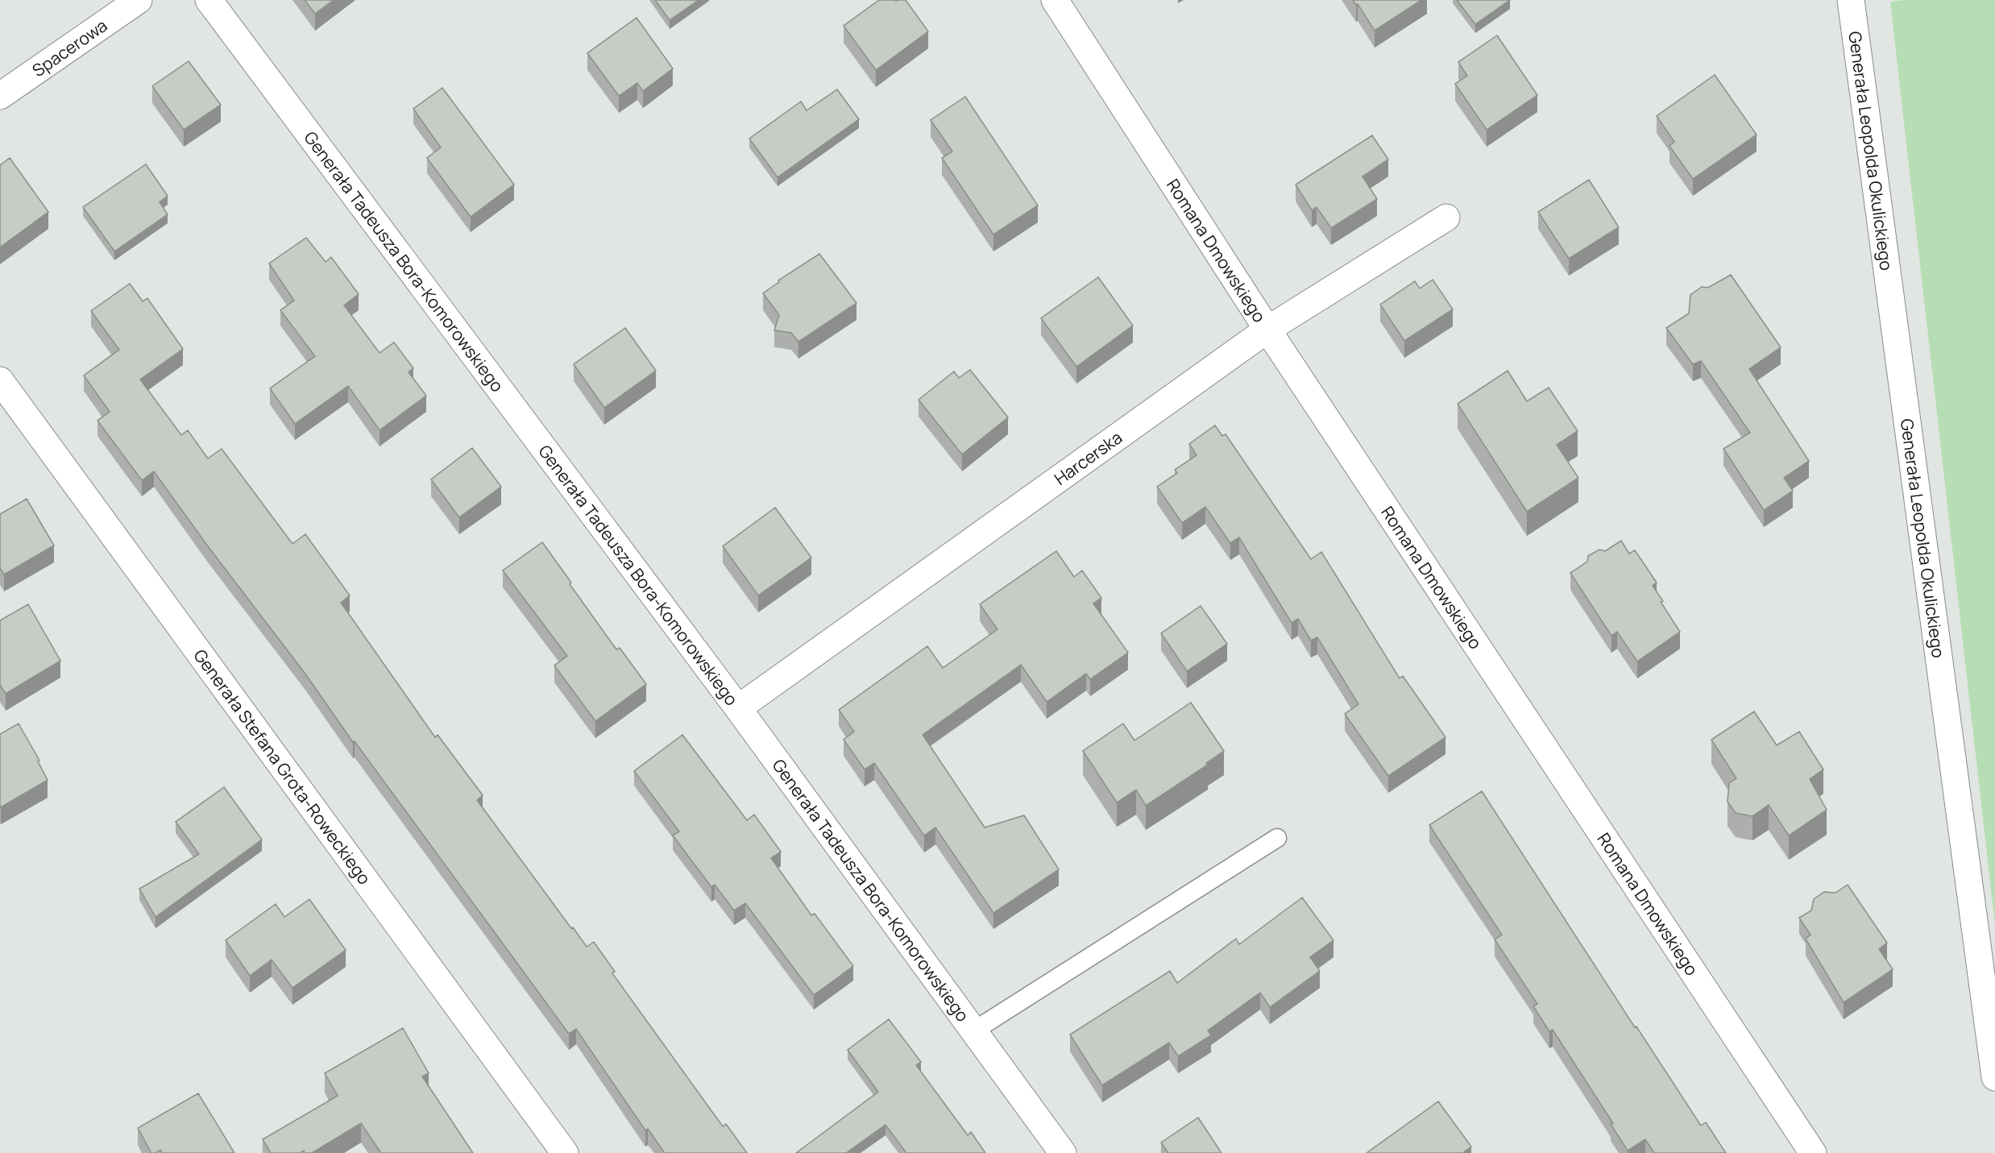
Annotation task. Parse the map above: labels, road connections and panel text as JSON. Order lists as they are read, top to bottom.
{
  "streets": {
    "street": [
      "Spacerowa",
      "Generała Leopolda Okulickiego",
      "Romana Dmowskiego",
      "Generała Tadeusza Bora-Komorowskiego",
      "Harcerska",
      "Generała Stefana Grota-Roweckiego"
    ]
  },
  "crossings": [
    ["Romana Dmowskiego", "Harcerska"],
    ["Generała Tadeusza Bora-Komorowskiego", "Harcerska"]
  ]
}
